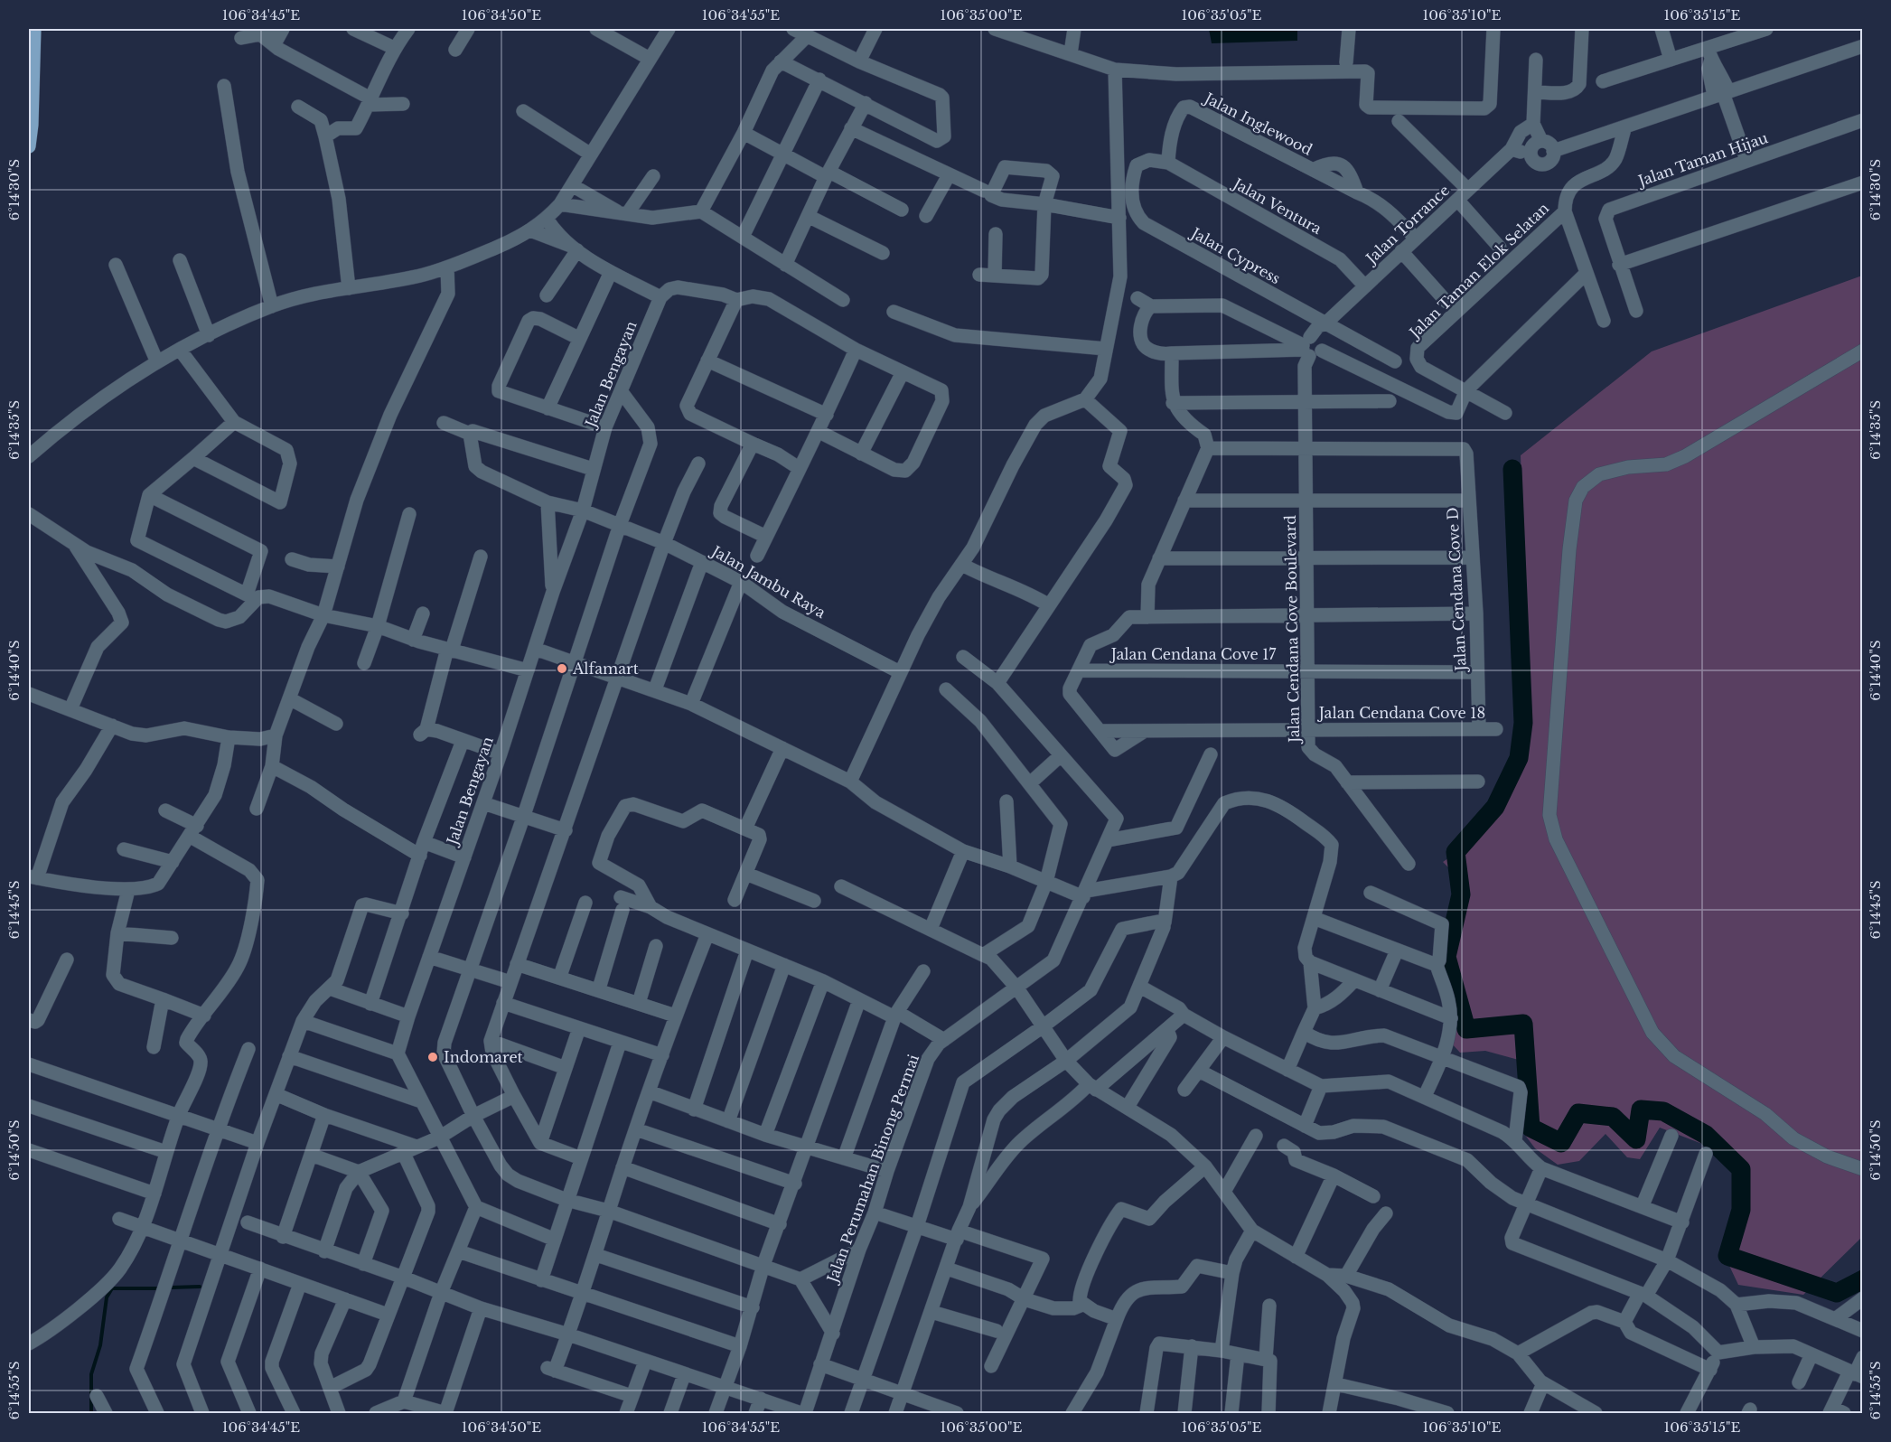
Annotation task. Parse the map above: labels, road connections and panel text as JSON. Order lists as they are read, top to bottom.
{
  "streets": {
    "street": [
      "Jalan Inglewood",
      "Jalan Taman Hijau",
      "Jalan Ventura",
      "Jalan Torrance",
      "Jalan Cypress",
      "Jalan Taman Elok Selatan",
      "Jalan Bengayan",
      "Jalan Jambu Raya",
      "Jalan Cendana Cove D",
      "Jalan Cendana Cove Boulevard",
      "Jalan Cendana Cove 17",
      "Jalan Cendana Cove 18",
      "Jalan Perumahan Binong Permai"
    ]
  },
  "crossings": [
    ["Jalan Inglewood", "Jalan Ventura"],
    ["Jalan Inglewood", "Jalan Torrance"],
    ["Jalan Inglewood", "Jalan Cypress"],
    ["Jalan Ventura", "Jalan Torrance"],
    ["Jalan Ventura", "Jalan Cypress"],
    ["Jalan Torrance", "Jalan Cypress"],
    ["Jalan Torrance", "Jalan Cendana Cove Boulevard"],
    ["Jalan Cypress", "Jalan Cendana Cove Boulevard"],
    ["Jalan Bengayan", "Jalan Jambu Raya"],
    ["Jalan Cendana Cove D", "Jalan Cendana Cove Boulevard"],
    ["Jalan Cendana Cove D", "Jalan Cendana Cove 17"],
    ["Jalan Cendana Cove D", "Jalan Cendana Cove 18"],
    ["Jalan Cendana Cove Boulevard", "Jalan Cendana Cove 17"],
    ["Jalan Cendana Cove Boulevard", "Jalan Cendana Cove 18"]
  ],
  "places": ["Alfamart", "Indomaret"],
  "coordinates": [
    "106°34'45\"E",
    "106°34'50\"E",
    "106°34'55\"E",
    "106°35'00\"E",
    "106°35'05\"E",
    "106°35'10\"E",
    "106°35'15\"E",
    "6°14'30\"S",
    "6°14'35\"S",
    "6°14'40\"S",
    "6°14'45\"S",
    "6°14'50\"S",
    "6°14'55\"S"
  ]
}
